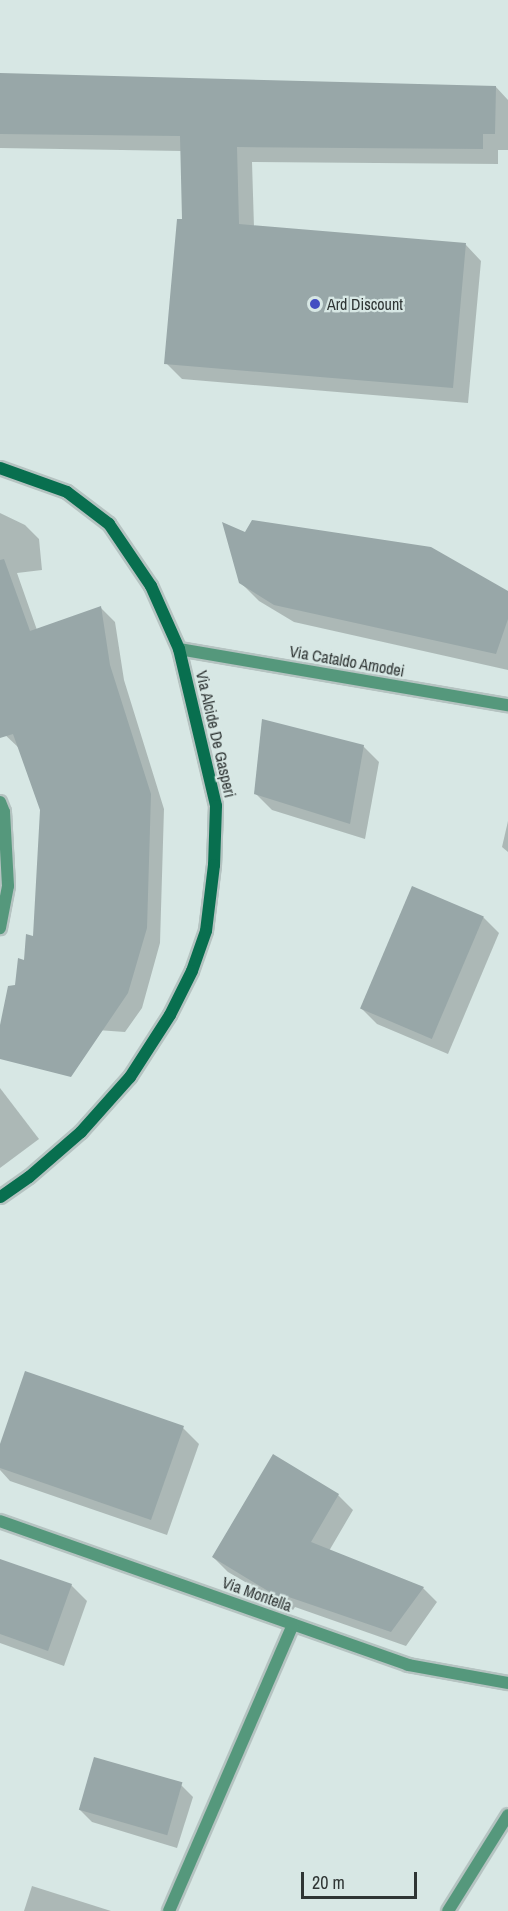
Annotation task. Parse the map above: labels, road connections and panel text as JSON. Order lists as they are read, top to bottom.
{
  "streets": {
    "street": ["Via Cataldo Amodei", "Via Alcide De Gasperi", "Via Montella"]
  },
  "crossings": [
    ["Via Cataldo Amodei", "Via Alcide De Gasperi"]
  ],
  "places": ["Ard Discount"],
  "scale_bar": "20 m"
}
